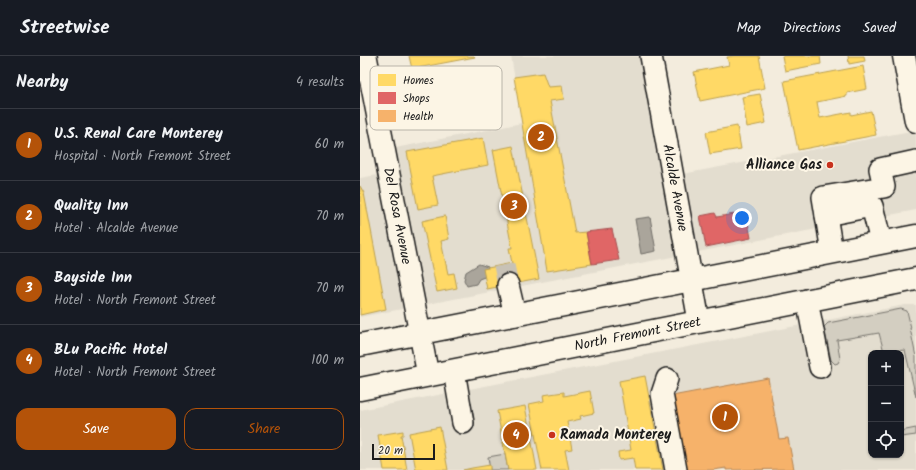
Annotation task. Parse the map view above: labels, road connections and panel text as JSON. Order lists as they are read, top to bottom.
{
  "streets": {
    "main road": ["North Fremont Street"],
    "street": ["Alcalde Avenue", "Del Rosa Avenue"]
  },
  "crossings": [
    ["Alcalde Avenue", "North Fremont Street"],
    ["Del Rosa Avenue", "North Fremont Street"]
  ],
  "places": ["Alliance Gas", "Ramada Monterey"],
  "legend": ["Homes", "Shops", "Health"],
  "scale_bar": "20 m",
  "page": {
    "header": "Streetwise",
    "nav": ["Map", "Directions", "Saved"],
    "heading": ["Nearby", "4 results"],
    "list": [
      {
        "mark": "1",
        "name": "U.S. Renal Care Monterey",
        "note": "Hospital · North Fremont Street",
        "value": "60 m"
      },
      {
        "mark": "2",
        "name": "Quality Inn",
        "note": "Hotel · Alcalde Avenue",
        "value": "70 m"
      },
      {
        "mark": "3",
        "name": "Bayside Inn",
        "note": "Hotel · North Fremont Street",
        "value": "70 m"
      },
      {
        "mark": "4",
        "name": "BLu Pacific Hotel",
        "note": "Hotel · North Fremont Street",
        "value": "100 m"
      }
    ],
    "pins": [
      "2",
      "3",
      "1",
      "4"
    ],
    "map_buttons": ["+", "−"],
    "buttons": ["Save", "Share"],
    "scale": "20 m"
  }
}
